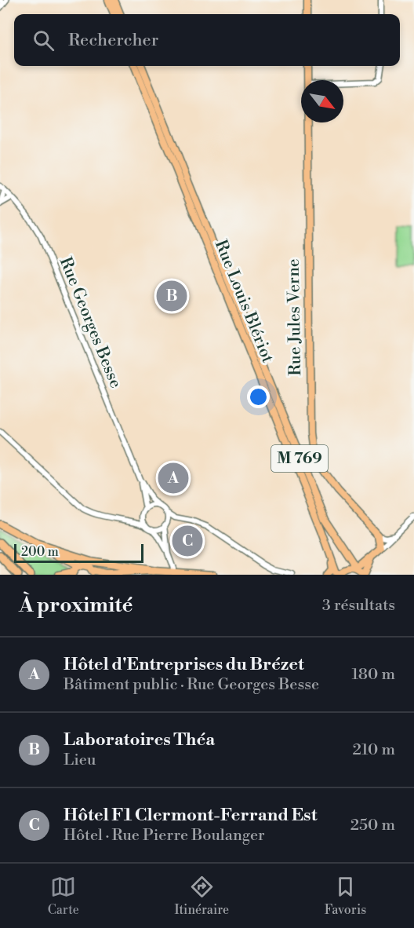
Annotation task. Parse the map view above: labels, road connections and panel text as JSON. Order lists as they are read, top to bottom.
{
  "streets": {
    "main road": ["Rue Louis Blériot", "Rue Jules Verne", "M 769"],
    "street": ["Rue Georges Besse"]
  },
  "scale_bar": "200 m",
  "north": "bottom right",
  "page": {
    "search": "Rechercher",
    "pins": ["B", "A", "C"],
    "scale": "200 m",
    "heading": ["À proximité", "3 résultats"],
    "list": [
      {
        "mark": "A",
        "name": "Hôtel d'Entreprises du Brézet",
        "note": "Bâtiment public · Rue Georges Besse",
        "value": "180 m"
      },
      {
        "mark": "B",
        "name": "Laboratoires Théa",
        "note": "Lieu",
        "value": "210 m"
      },
      {
        "mark": "C",
        "name": "Hôtel F1 Clermont-Ferrand Est",
        "note": "Hôtel · Rue Pierre Boulanger",
        "value": "250 m"
      }
    ],
    "nav": ["Carte", "Itinéraire", "Favoris"]
  }
}
